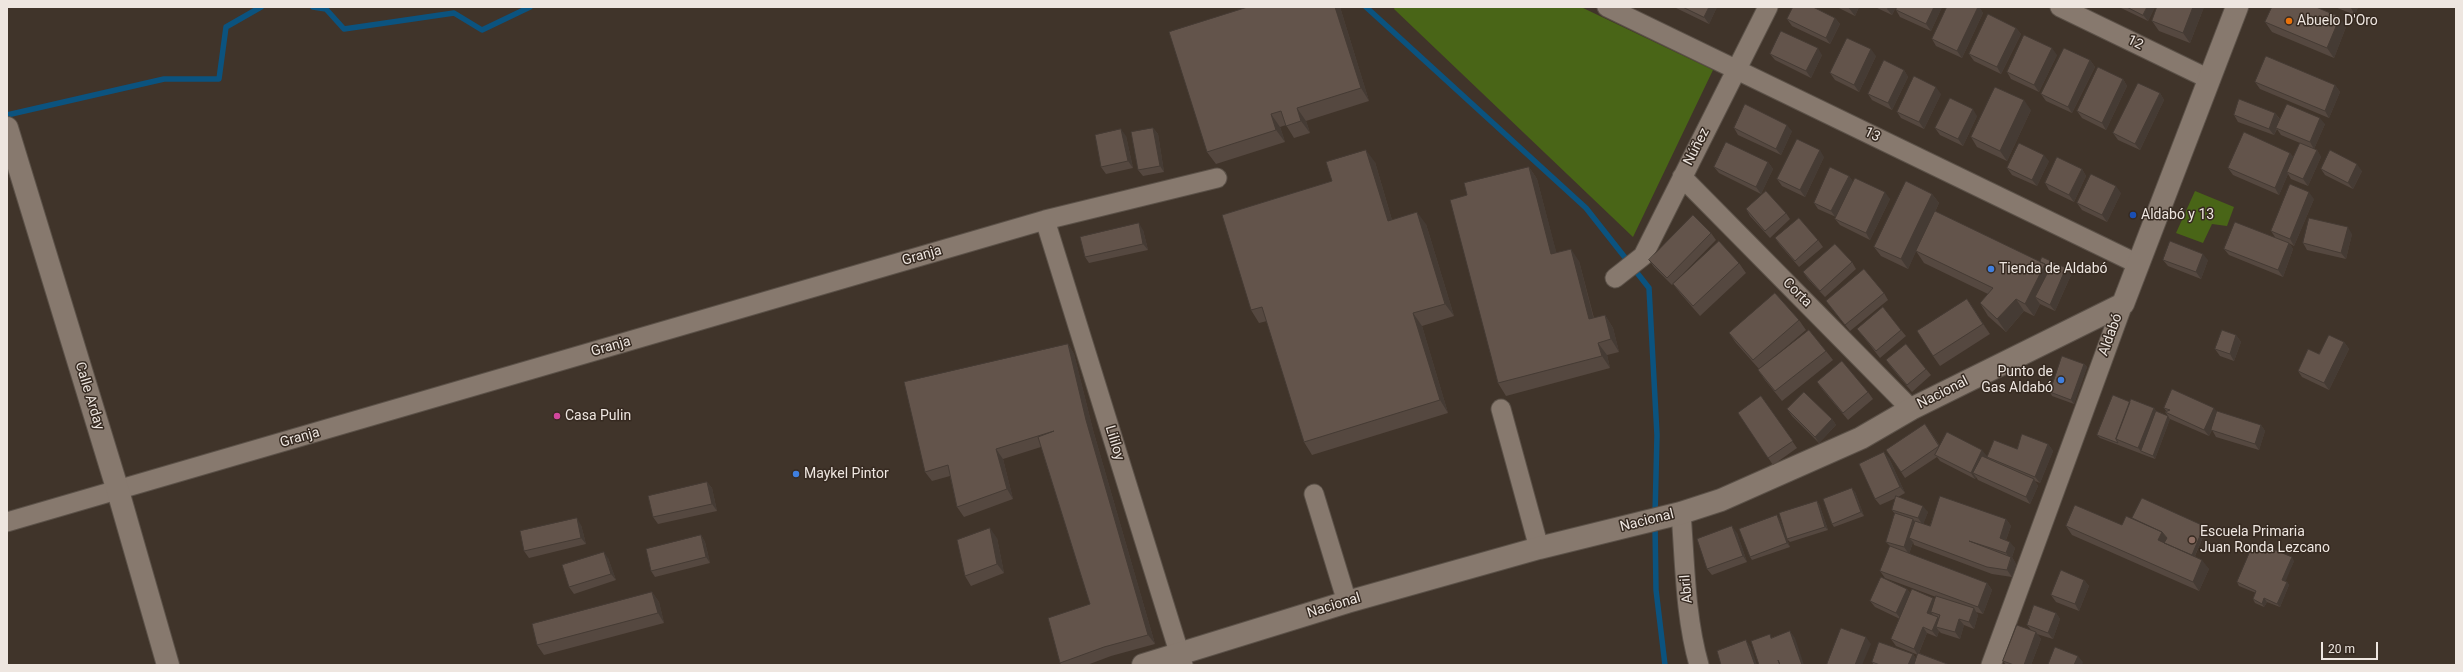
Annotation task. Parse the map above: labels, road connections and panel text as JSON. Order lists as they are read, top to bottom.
{
  "streets": {
    "street": [
      "12",
      "13",
      "Núñez",
      "Granja",
      "Corta",
      "Aldabó",
      "Nacional",
      "Calle Arday",
      "Lililoy",
      "Abril"
    ]
  },
  "crossings": [
    ["12", "Aldabó"],
    ["13", "Núñez"],
    ["13", "Aldabó"],
    ["Núñez", "Corta"],
    ["Granja", "Calle Arday"],
    ["Granja", "Lililoy"],
    ["Corta", "Nacional"],
    ["Aldabó", "Nacional"],
    ["Nacional", "Lililoy"],
    ["Nacional", "Abril"]
  ],
  "places": [
    "Abuelo D'Oro",
    "Aldabó y 13",
    "Tienda de Aldabó",
    "Punto de Gas Aldabó",
    "Casa Pulin",
    "Maykel Pintor",
    "Escuela Primaria Juan Ronda Lezcano"
  ],
  "scale_bar": "20 m"
}
